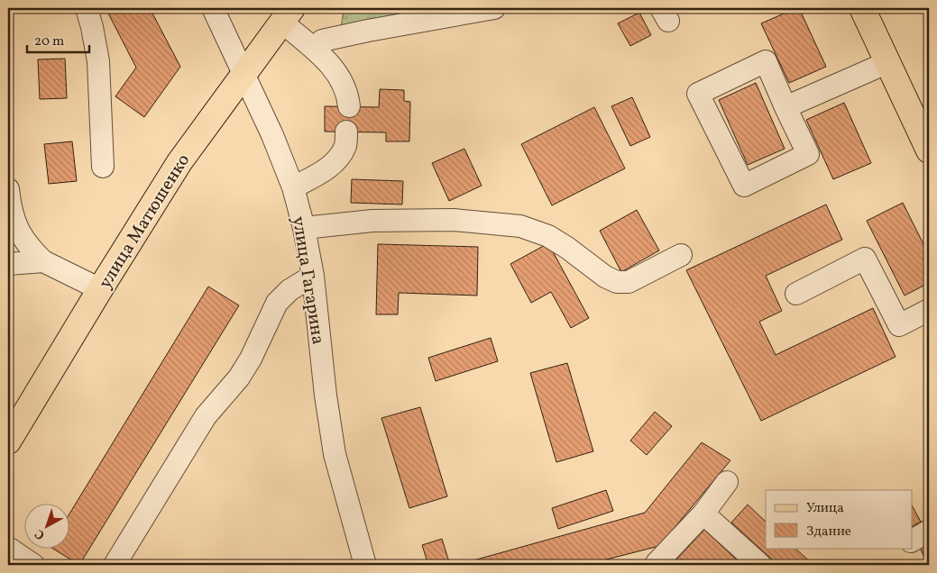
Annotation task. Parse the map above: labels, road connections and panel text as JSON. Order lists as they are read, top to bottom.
{
  "streets": {
    "main road": ["улица Матюшенко"],
    "street": ["улица Гагарина"]
  },
  "crossings": [
    ["улица Матюшенко", "улица Гагарина"]
  ],
  "legend": ["Улица", "Здание"],
  "scale_bar": "20 m",
  "north": "bottom left"
}
